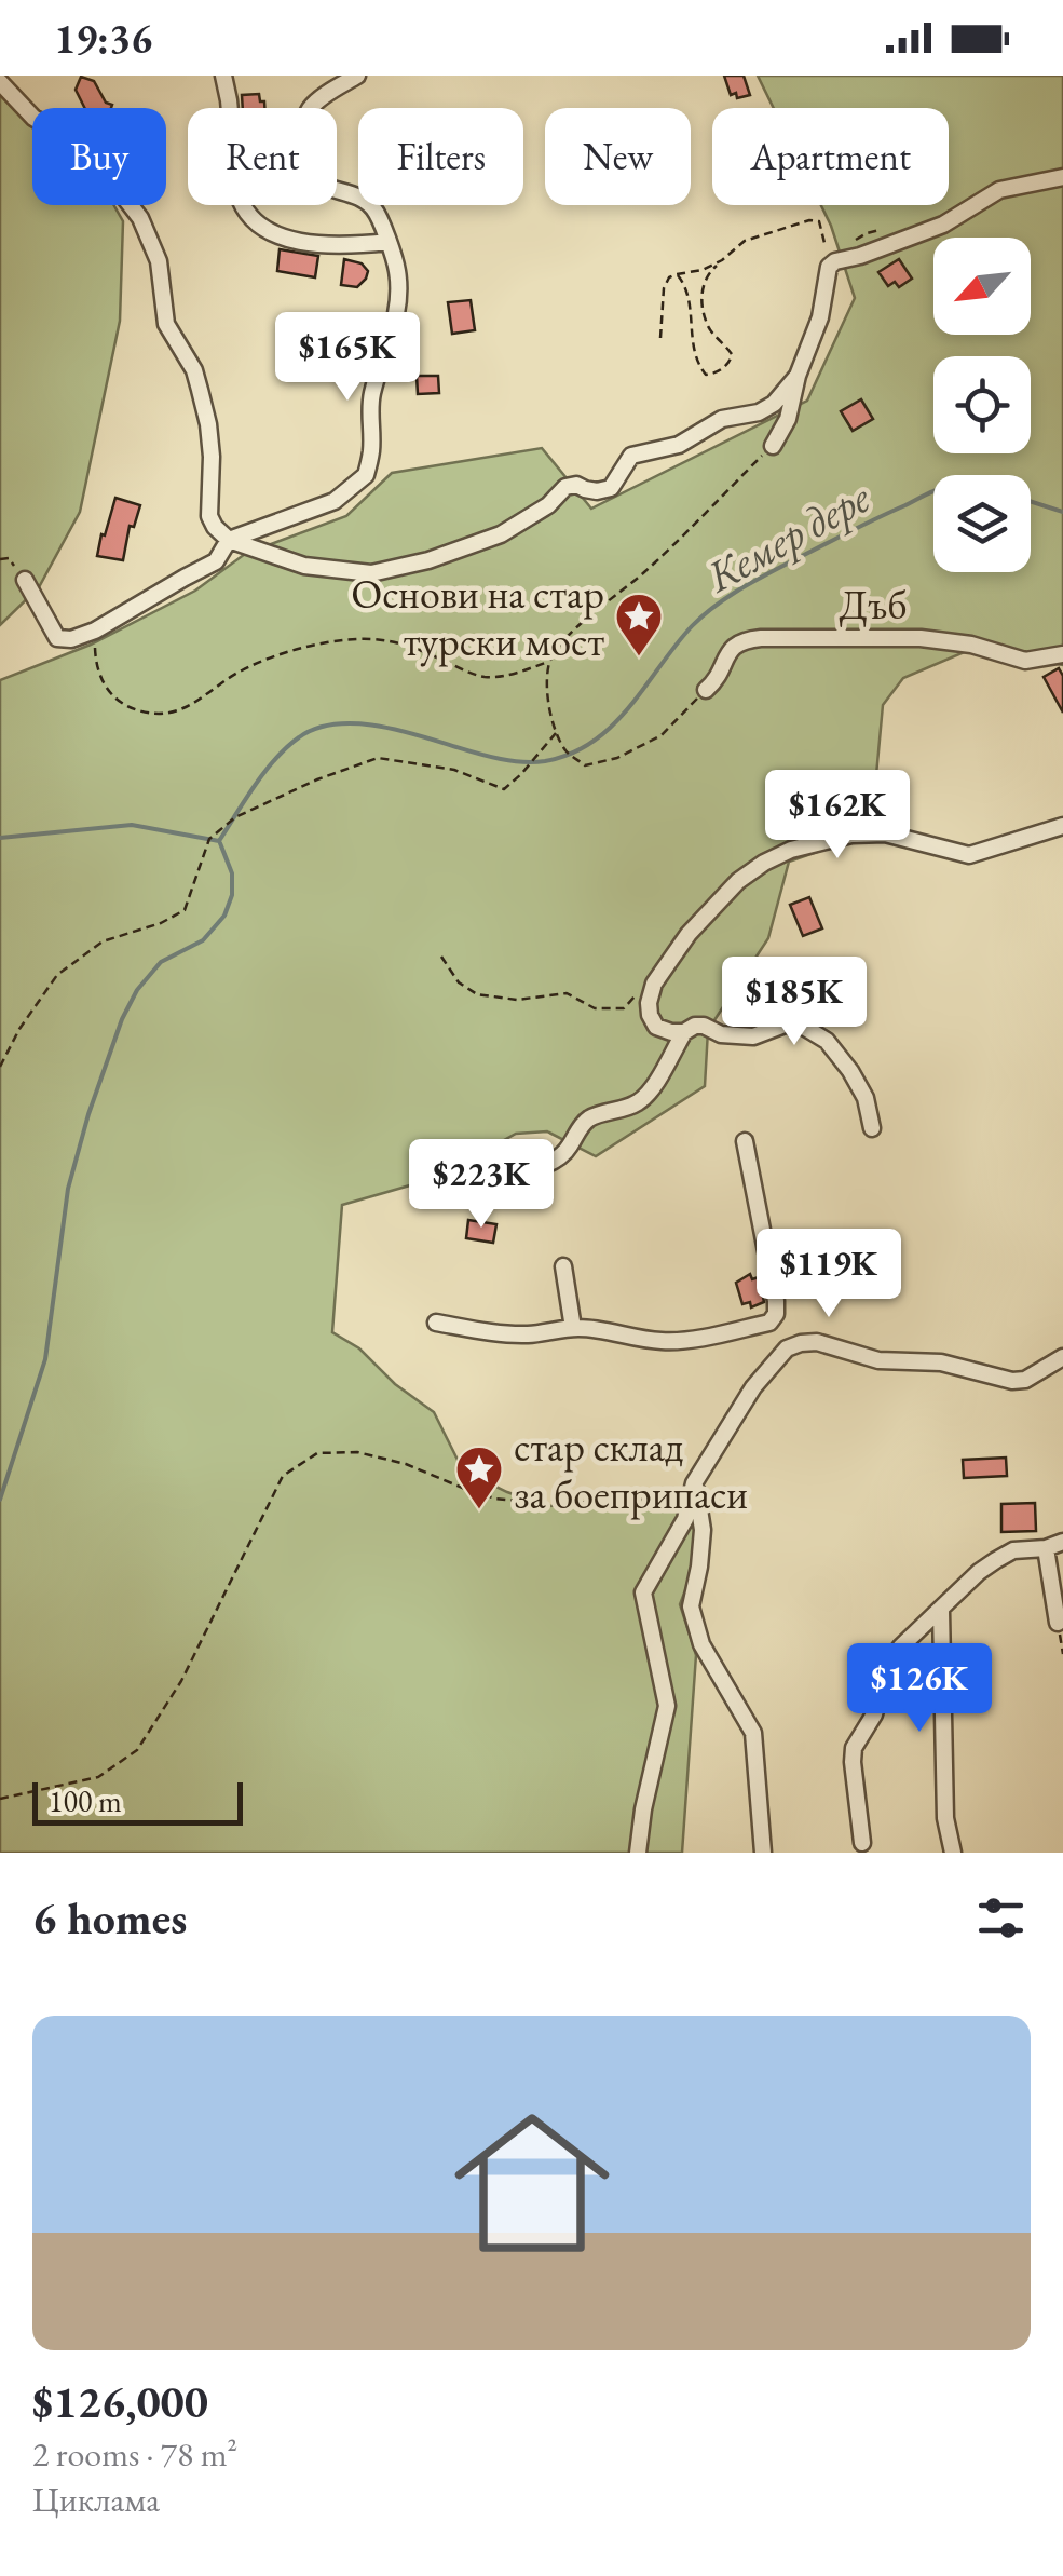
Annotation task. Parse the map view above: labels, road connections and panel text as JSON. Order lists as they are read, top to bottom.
{
  "streets": {
    "street": ["Дъб"]
  },
  "water": ["Кемер дере"],
  "places": {
    "place": ["Основи на стар турски мост", "стар склад за боеприпаси"]
  },
  "scale_bar": "100 m",
  "north": "bottom left",
  "page": {
    "status": "19:36",
    "chip": [
      "Buy",
      "Rent",
      "Filters",
      "New",
      "Apartment"
    ],
    "price": [
      "$165K",
      "$162K",
      "$185K",
      "$223K",
      "$119K",
      "$126K"
    ],
    "scale": "100 m",
    "heading": "6 homes",
    "list": [
      {
        "name": "$126,000",
        "note": "2 rooms · 78 m² · Циклама"
      }
    ]
  }
}
